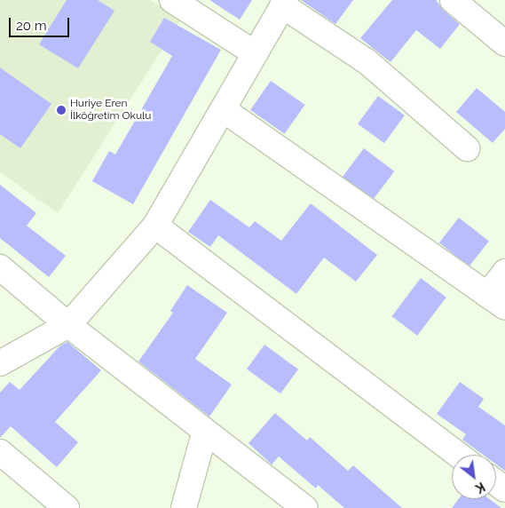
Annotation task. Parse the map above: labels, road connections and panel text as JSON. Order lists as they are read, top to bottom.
{
  "places": ["Huriye Eren İlköğretim Okulu"],
  "scale_bar": "20 m",
  "north": "bottom right"
}
